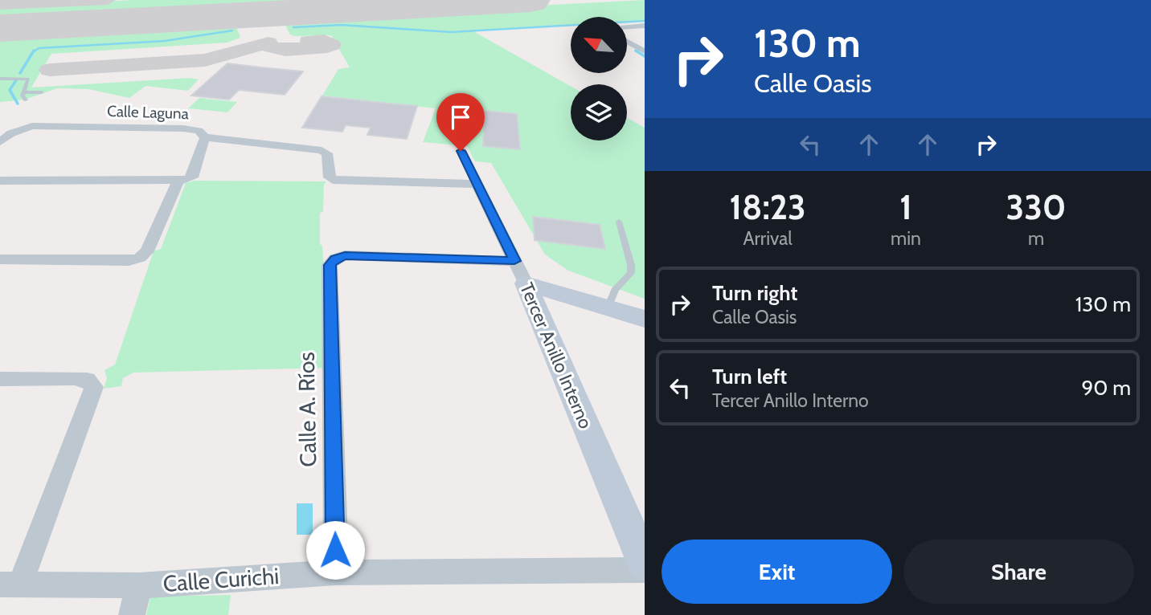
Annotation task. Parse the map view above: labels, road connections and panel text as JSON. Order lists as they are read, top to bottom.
{
  "streets": {
    "street": [
      "Calle Laguna",
      "Tercer Anillo Interno",
      "Calle A. Ríos",
      "Calle Curichi"
    ]
  },
  "crossings": [
    ["Calle Laguna", "Tercer Anillo Interno"],
    ["Tercer Anillo Interno", "Calle A. Ríos"],
    ["Calle A. Ríos", "Calle Curichi"]
  ],
  "north": "top left",
  "page": {
    "turn": ["130 m", "Calle Oasis"],
    "eta": [
      "18:23",
      "Arrival",
      "1",
      "min",
      "330",
      "m"
    ],
    "list": [
      {
        "name": "Turn right",
        "note": "Calle Oasis",
        "value": "130 m"
      },
      {
        "name": "Turn left",
        "note": "Tercer Anillo Interno",
        "value": "90 m"
      }
    ],
    "buttons": ["Exit", "Share"]
  }
}
